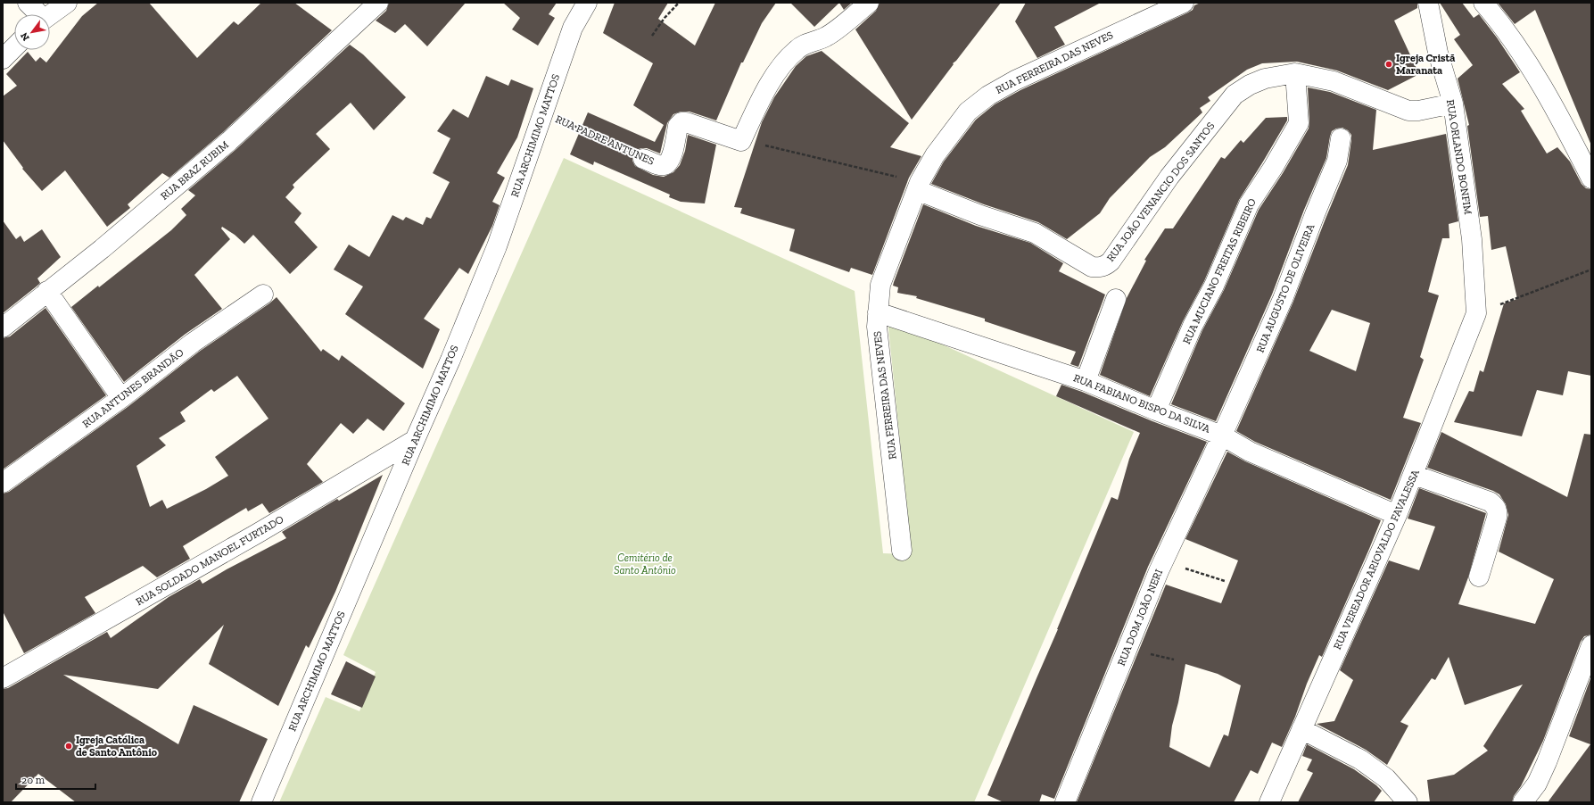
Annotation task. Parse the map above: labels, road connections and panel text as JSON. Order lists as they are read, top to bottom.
{
  "streets": {
    "street": [
      "RUA FERREIRA DAS NEVES",
      "RUA ARCHIMIMO MATTOS",
      "RUA PADRE ANTUNES",
      "RUA ORLANDO BONFIM",
      "RUA BRAZ RUBIM",
      "RUA JOÃO VENANCIO DOS SANTOS",
      "RUA MUCIANO FREITAS RIBEIRO",
      "RUA AUGUSTO DE OLIVEIRA",
      "RUA ANTUNES BRANDÃO",
      "RUA FABIANO BISPO DA SILVA",
      "RUA VEREADOR ARIOVALDO FAVALESSA",
      "RUA SOLDADO MANOEL FURTADO",
      "RUA DOM JOÃO NERI"
    ]
  },
  "crossings": [
    ["RUA FERREIRA DAS NEVES", "RUA JOÃO VENANCIO DOS SANTOS"],
    ["RUA FERREIRA DAS NEVES", "RUA FABIANO BISPO DA SILVA"],
    ["RUA ARCHIMIMO MATTOS", "RUA PADRE ANTUNES"],
    ["RUA ARCHIMIMO MATTOS", "RUA SOLDADO MANOEL FURTADO"],
    ["RUA ORLANDO BONFIM", "RUA JOÃO VENANCIO DOS SANTOS"],
    ["RUA ORLANDO BONFIM", "RUA VEREADOR ARIOVALDO FAVALESSA"],
    ["RUA JOÃO VENANCIO DOS SANTOS", "RUA MUCIANO FREITAS RIBEIRO"],
    ["RUA MUCIANO FREITAS RIBEIRO", "RUA FABIANO BISPO DA SILVA"],
    ["RUA AUGUSTO DE OLIVEIRA", "RUA FABIANO BISPO DA SILVA"],
    ["RUA AUGUSTO DE OLIVEIRA", "RUA DOM JOÃO NERI"],
    ["RUA FABIANO BISPO DA SILVA", "RUA VEREADOR ARIOVALDO FAVALESSA"],
    ["RUA FABIANO BISPO DA SILVA", "RUA DOM JOÃO NERI"]
  ],
  "parks": ["Cemitério de Santo Antônio"],
  "places": ["Igreja Cristã Maranata", "Igreja Católica de Santo Antônio"],
  "scale_bar": "20 m",
  "north": "bottom left"
}
